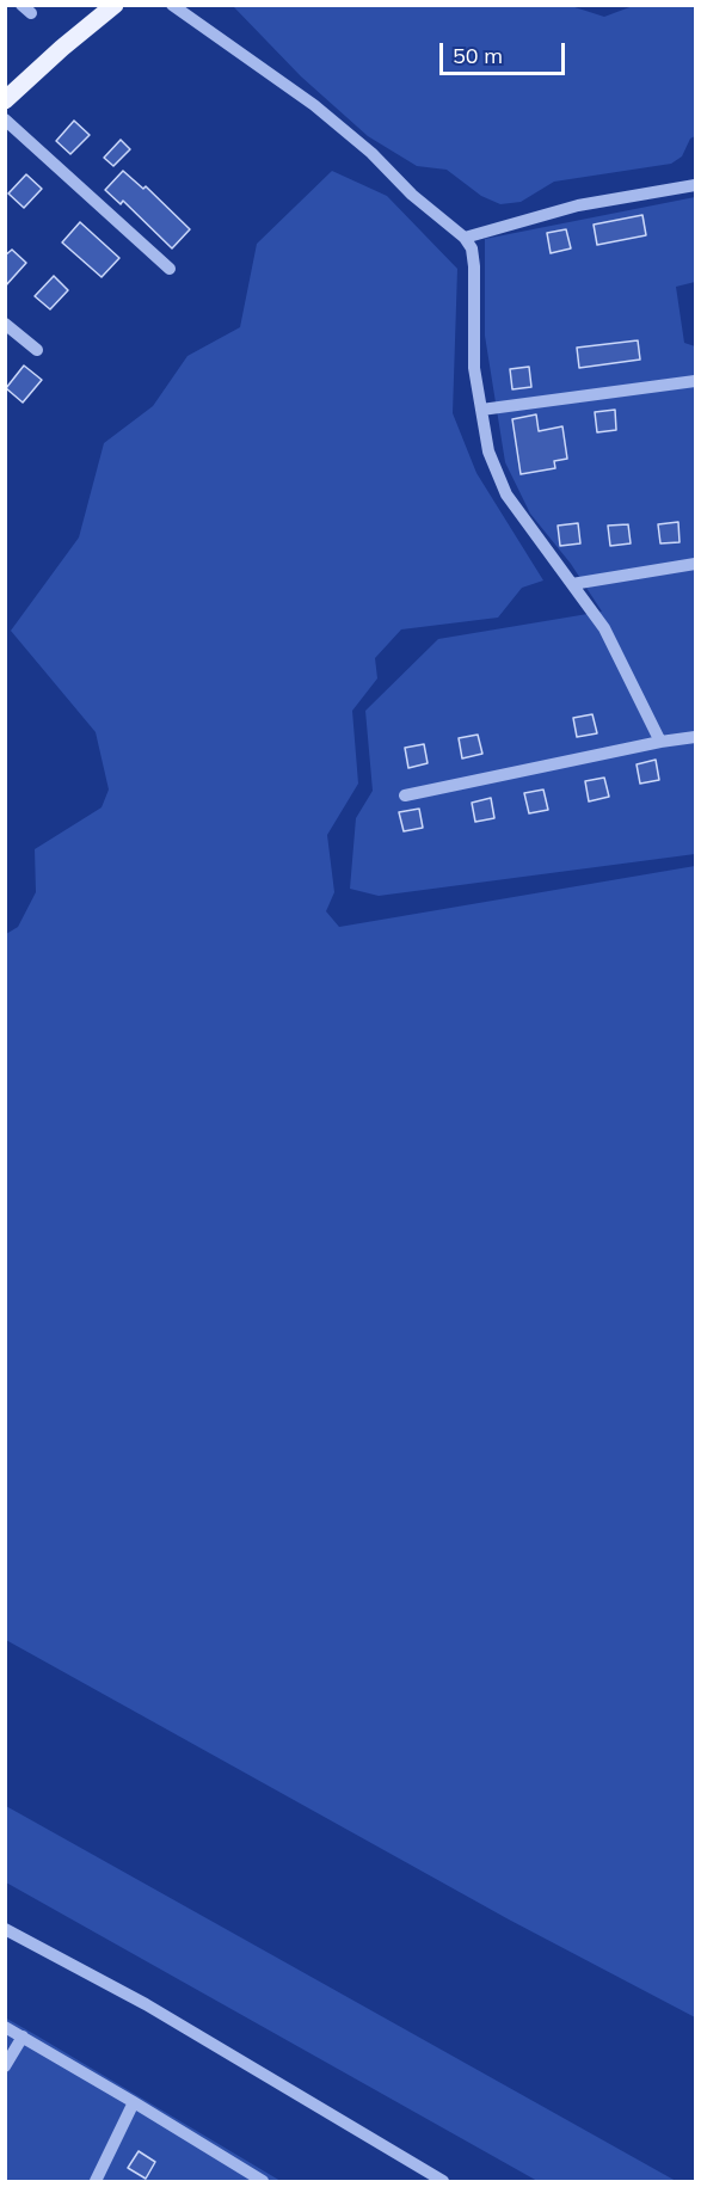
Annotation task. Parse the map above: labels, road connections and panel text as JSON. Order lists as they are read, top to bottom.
{
  "scale_bar": "50 m"
}
